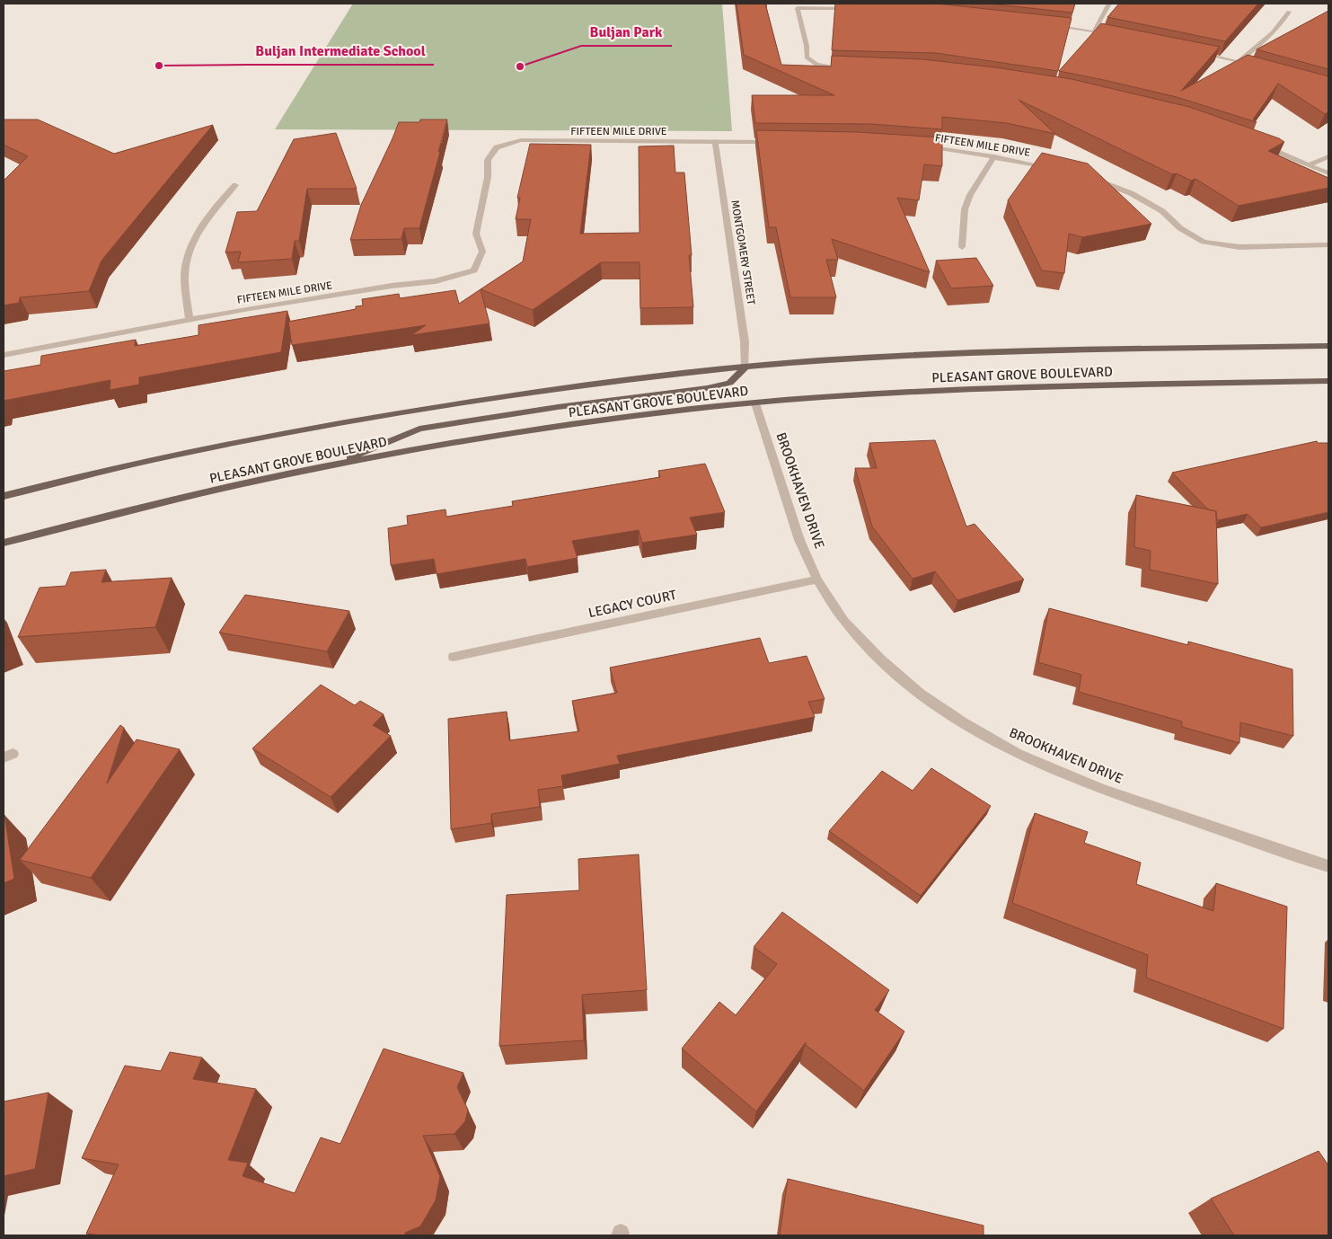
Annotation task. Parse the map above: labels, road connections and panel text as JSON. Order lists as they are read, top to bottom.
{
  "streets": {
    "main road": ["PLEASANT GROVE BOULEVARD"],
    "street": [
      "FIFTEEN MILE DRIVE",
      "MONTGOMERY STREET",
      "BROOKHAVEN DRIVE",
      "LEGACY COURT"
    ]
  },
  "crossings": [
    ["FIFTEEN MILE DRIVE", "MONTGOMERY STREET"],
    ["MONTGOMERY STREET", "PLEASANT GROVE BOULEVARD"],
    ["PLEASANT GROVE BOULEVARD", "BROOKHAVEN DRIVE"],
    ["BROOKHAVEN DRIVE", "LEGACY COURT"]
  ],
  "places": ["Buljan Intermediate School", "Buljan Park"]
}
